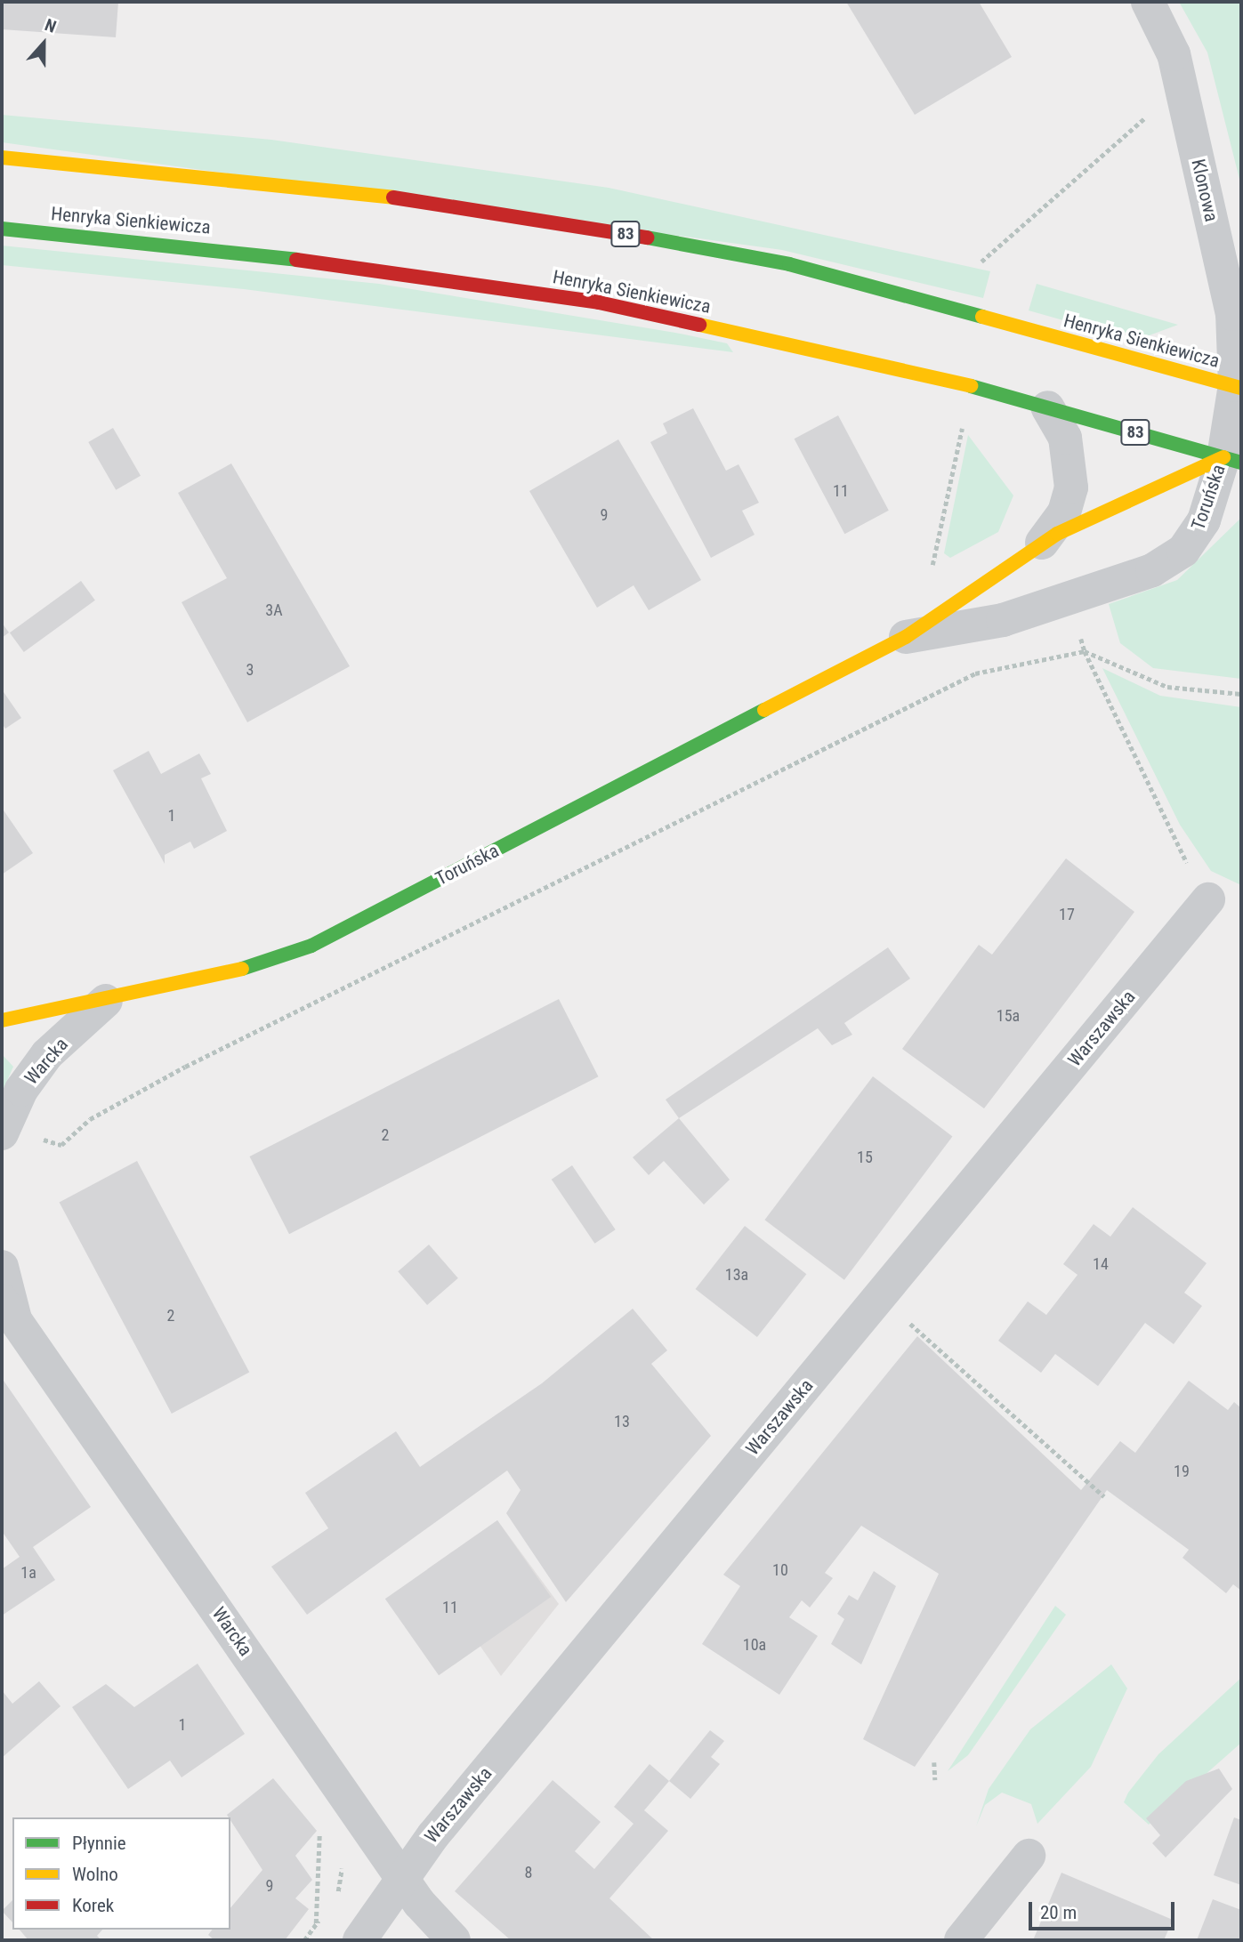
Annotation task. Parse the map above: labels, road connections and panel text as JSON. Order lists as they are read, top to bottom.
{
  "streets": {
    "main road": ["Henryka Sienkiewicza", "83", "Toruńska"],
    "street": ["Klonowa", "Warszawska", "Warcka"]
  },
  "crossings": [
    ["Klonowa", "Henryka Sienkiewicza"],
    ["Klonowa", "Toruńska"],
    ["Henryka Sienkiewicza", "Toruńska"],
    ["Toruńska", "Warcka"],
    ["Warszawska", "Warcka"]
  ],
  "house_numbers": [
    "11",
    "9",
    "3A",
    "3",
    "1",
    "17",
    "15a",
    "2",
    "15",
    "14",
    "13a",
    "2",
    "13",
    "19",
    "10",
    "1a",
    "11",
    "10a",
    "1",
    "8",
    "9"
  ],
  "legend": ["Płynnie", "Wolno", "Korek"],
  "scale_bar": "20 m",
  "north": "top"
}
